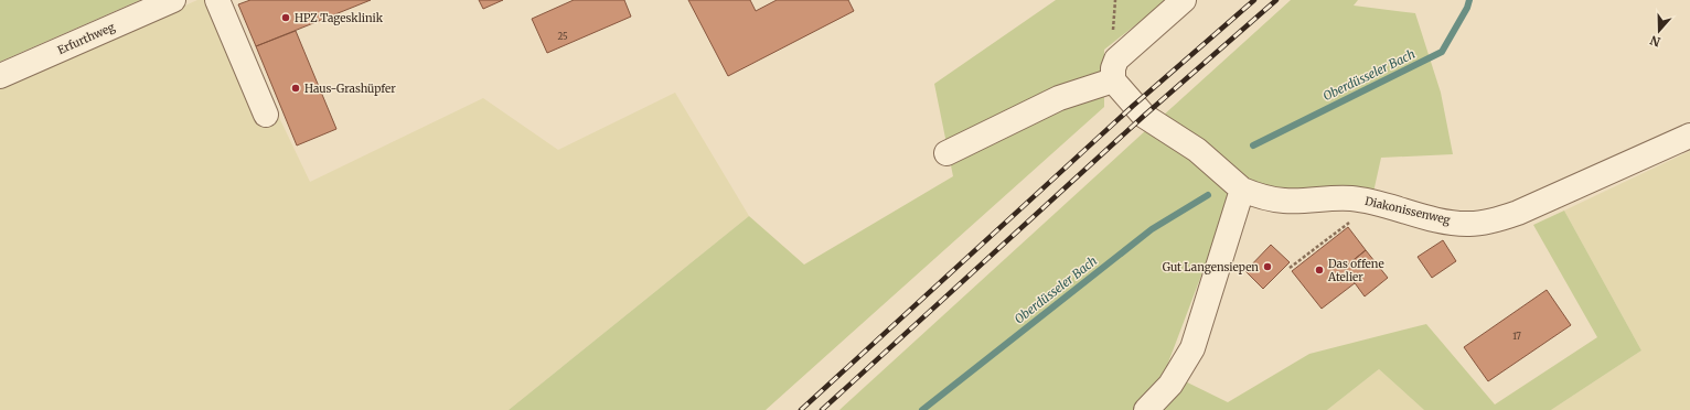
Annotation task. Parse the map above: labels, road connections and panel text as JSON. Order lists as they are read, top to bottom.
{
  "streets": {
    "street": ["Erfurthweg", "Diakonissenweg"]
  },
  "water": ["Oberdüsseler Bach"],
  "places": [
    "HPZ Tagesklinik",
    "Haus-Grashüpfer",
    "Gut Langensiepen",
    "Das offene Atelier"
  ],
  "house_numbers": ["25", "17"],
  "north": "bottom"
}
